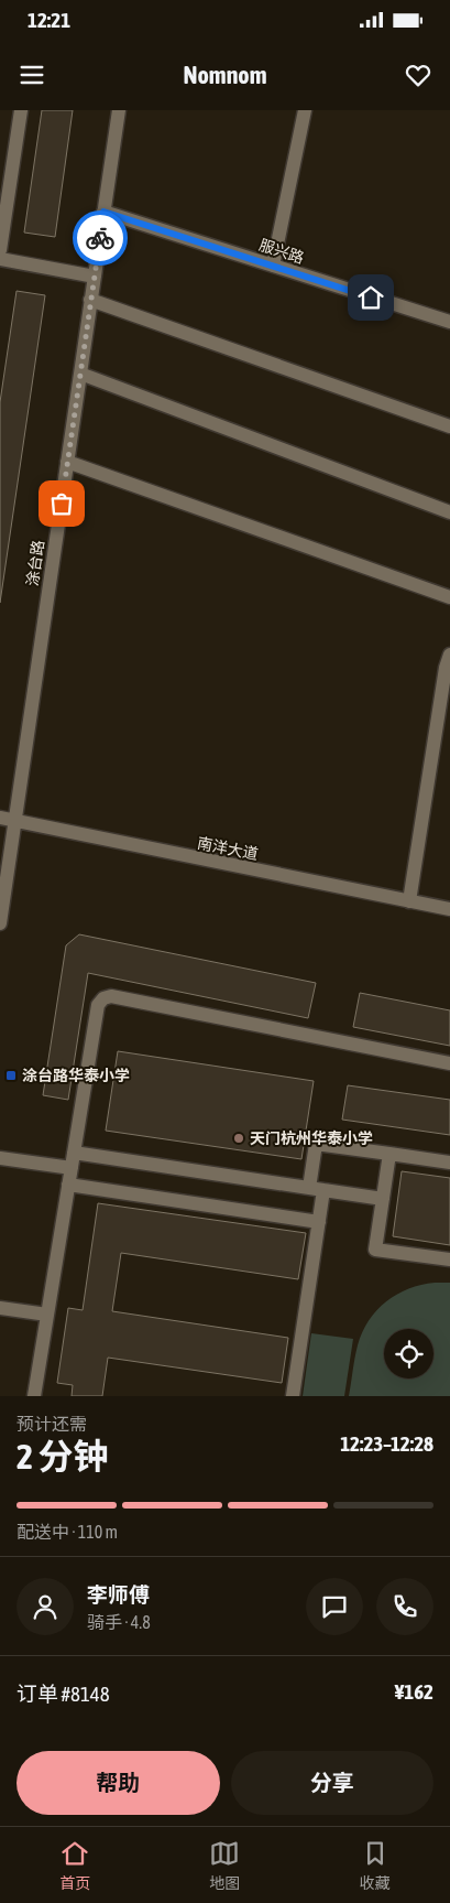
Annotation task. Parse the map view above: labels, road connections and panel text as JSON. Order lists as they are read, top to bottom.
{
  "streets": {
    "street": ["服兴路", "涂台路", "南洋大道"]
  },
  "crossings": [
    ["服兴路", "涂台路"],
    ["涂台路", "南洋大道"]
  ],
  "places": {
    "transit": ["涂台路华泰小学"],
    "other": ["天门杭州华泰小学"]
  },
  "page": {
    "status": "12:21",
    "header": "Nomnom",
    "heading": ["2 分钟", "预计还需", "12:23–12:28"],
    "panel": [
      "李师傅",
      "骑手 · 4.8",
      "订单 #8148",
      "¥162"
    ],
    "bar": "配送中 · 110 m",
    "buttons": ["帮助", "分享"],
    "tabs": ["首页", "地图", "收藏"]
  }
}
